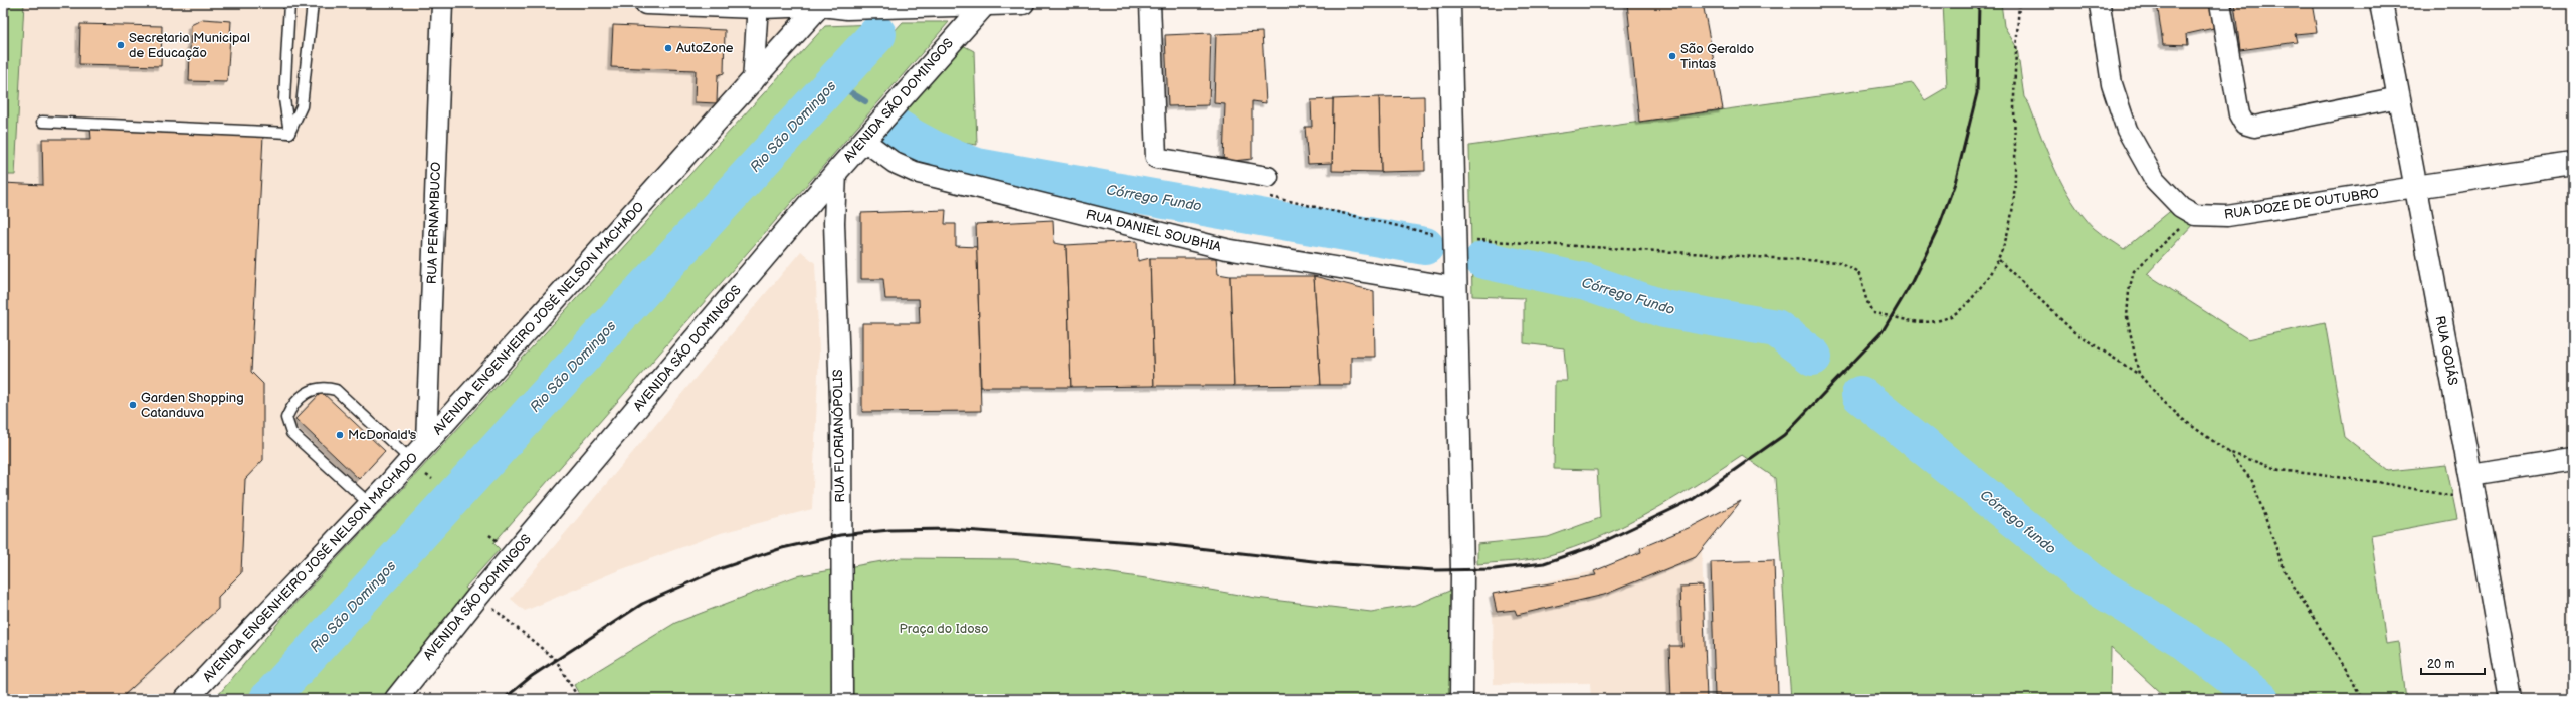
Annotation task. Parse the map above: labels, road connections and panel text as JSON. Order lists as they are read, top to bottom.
{
  "streets": {
    "main road": [
      "AVENIDA SÃO DOMINGOS",
      "RUA DOZE DE OUTUBRO",
      "AVENIDA ENGENHEIRO JOSÉ NELSON MACHADO",
      "RUA GOIÁS"
    ],
    "street": ["RUA PERNAMBUCO", "RUA DANIEL SOUBHIA", "RUA FLORIANÓPOLIS"]
  },
  "crossings": [
    ["AVENIDA SÃO DOMINGOS", "RUA DANIEL SOUBHIA"],
    ["AVENIDA SÃO DOMINGOS", "RUA FLORIANÓPOLIS"],
    ["RUA DOZE DE OUTUBRO", "RUA GOIÁS"],
    ["RUA PERNAMBUCO", "AVENIDA ENGENHEIRO JOSÉ NELSON MACHADO"]
  ],
  "water": ["Rio São Domingos", "Córrego Fundo", "Córrego fundo"],
  "parks": ["Praça do Idoso"],
  "places": [
    "Secretaria Municipal de Educação",
    "AutoZone",
    "São Geraldo Tintas",
    "Garden Shopping Catanduva",
    "McDonald's"
  ],
  "scale_bar": "20 m"
}
